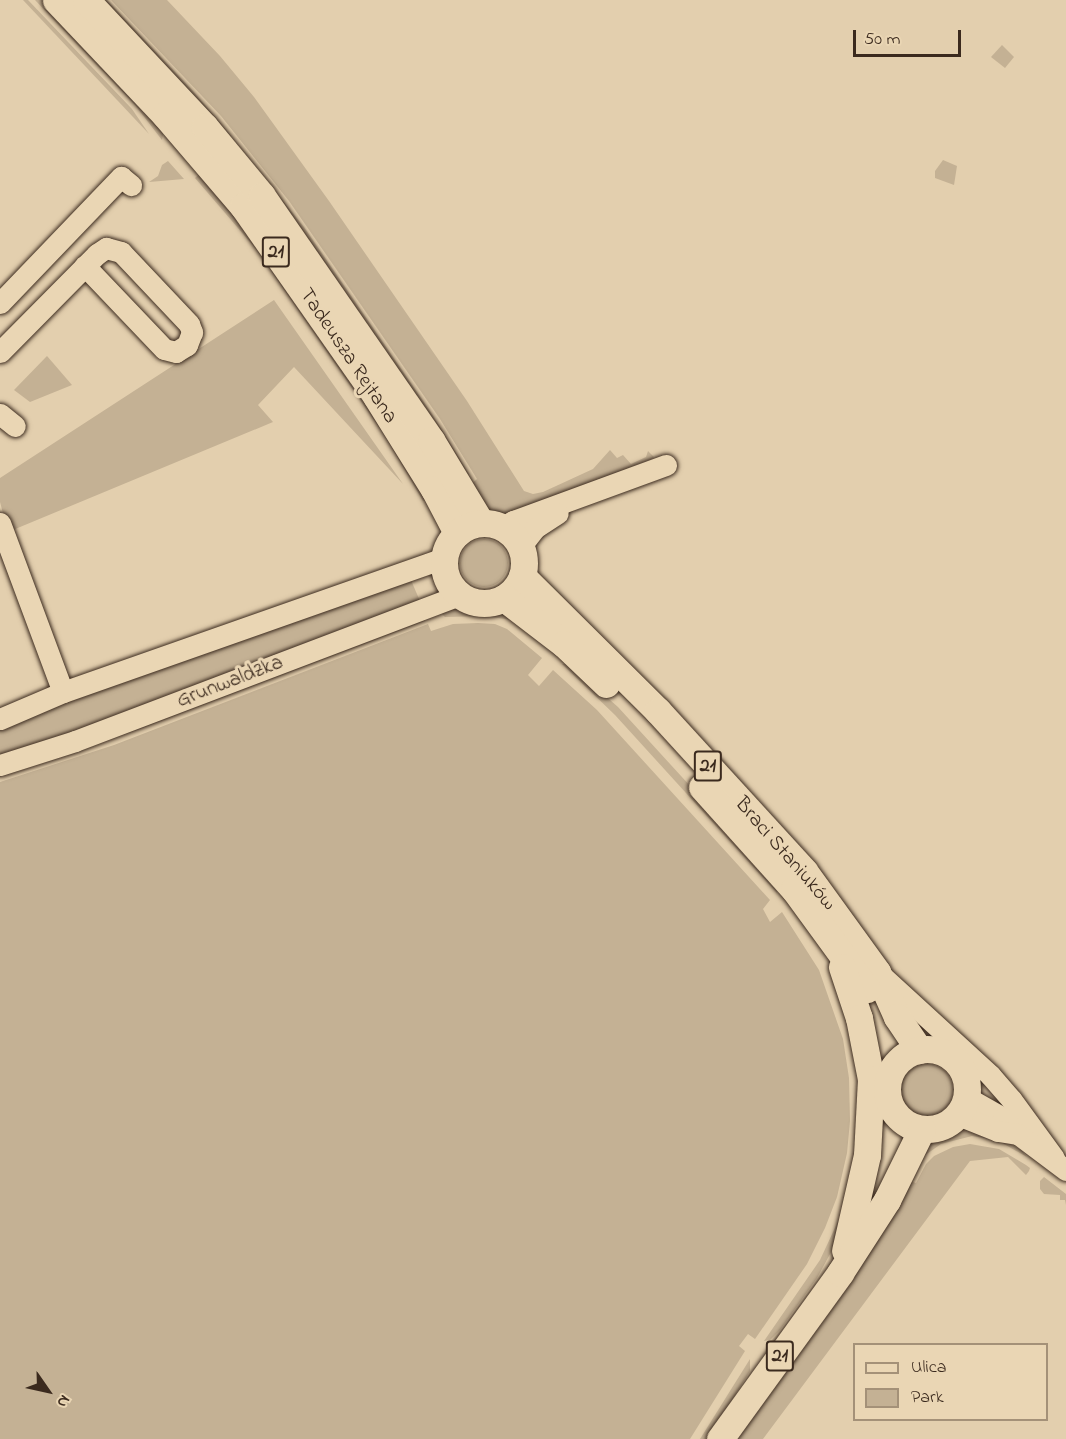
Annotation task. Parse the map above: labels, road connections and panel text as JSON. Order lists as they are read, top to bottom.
{
  "streets": {
    "main road": ["21", "Tadeusza Rejtana", "Braci Staniuków"],
    "street": ["Grunwaldzka"]
  },
  "crossings": [
    ["21", "Tadeusza Rejtana"],
    ["21", "Grunwaldzka"],
    ["21", "Braci Staniuków"],
    ["Tadeusza Rejtana", "Grunwaldzka"],
    ["Tadeusza Rejtana", "Braci Staniuków"],
    ["Grunwaldzka", "Braci Staniuków"]
  ],
  "legend": ["Ulica", "Park"],
  "scale_bar": "50 m",
  "north": "bottom right"
}
